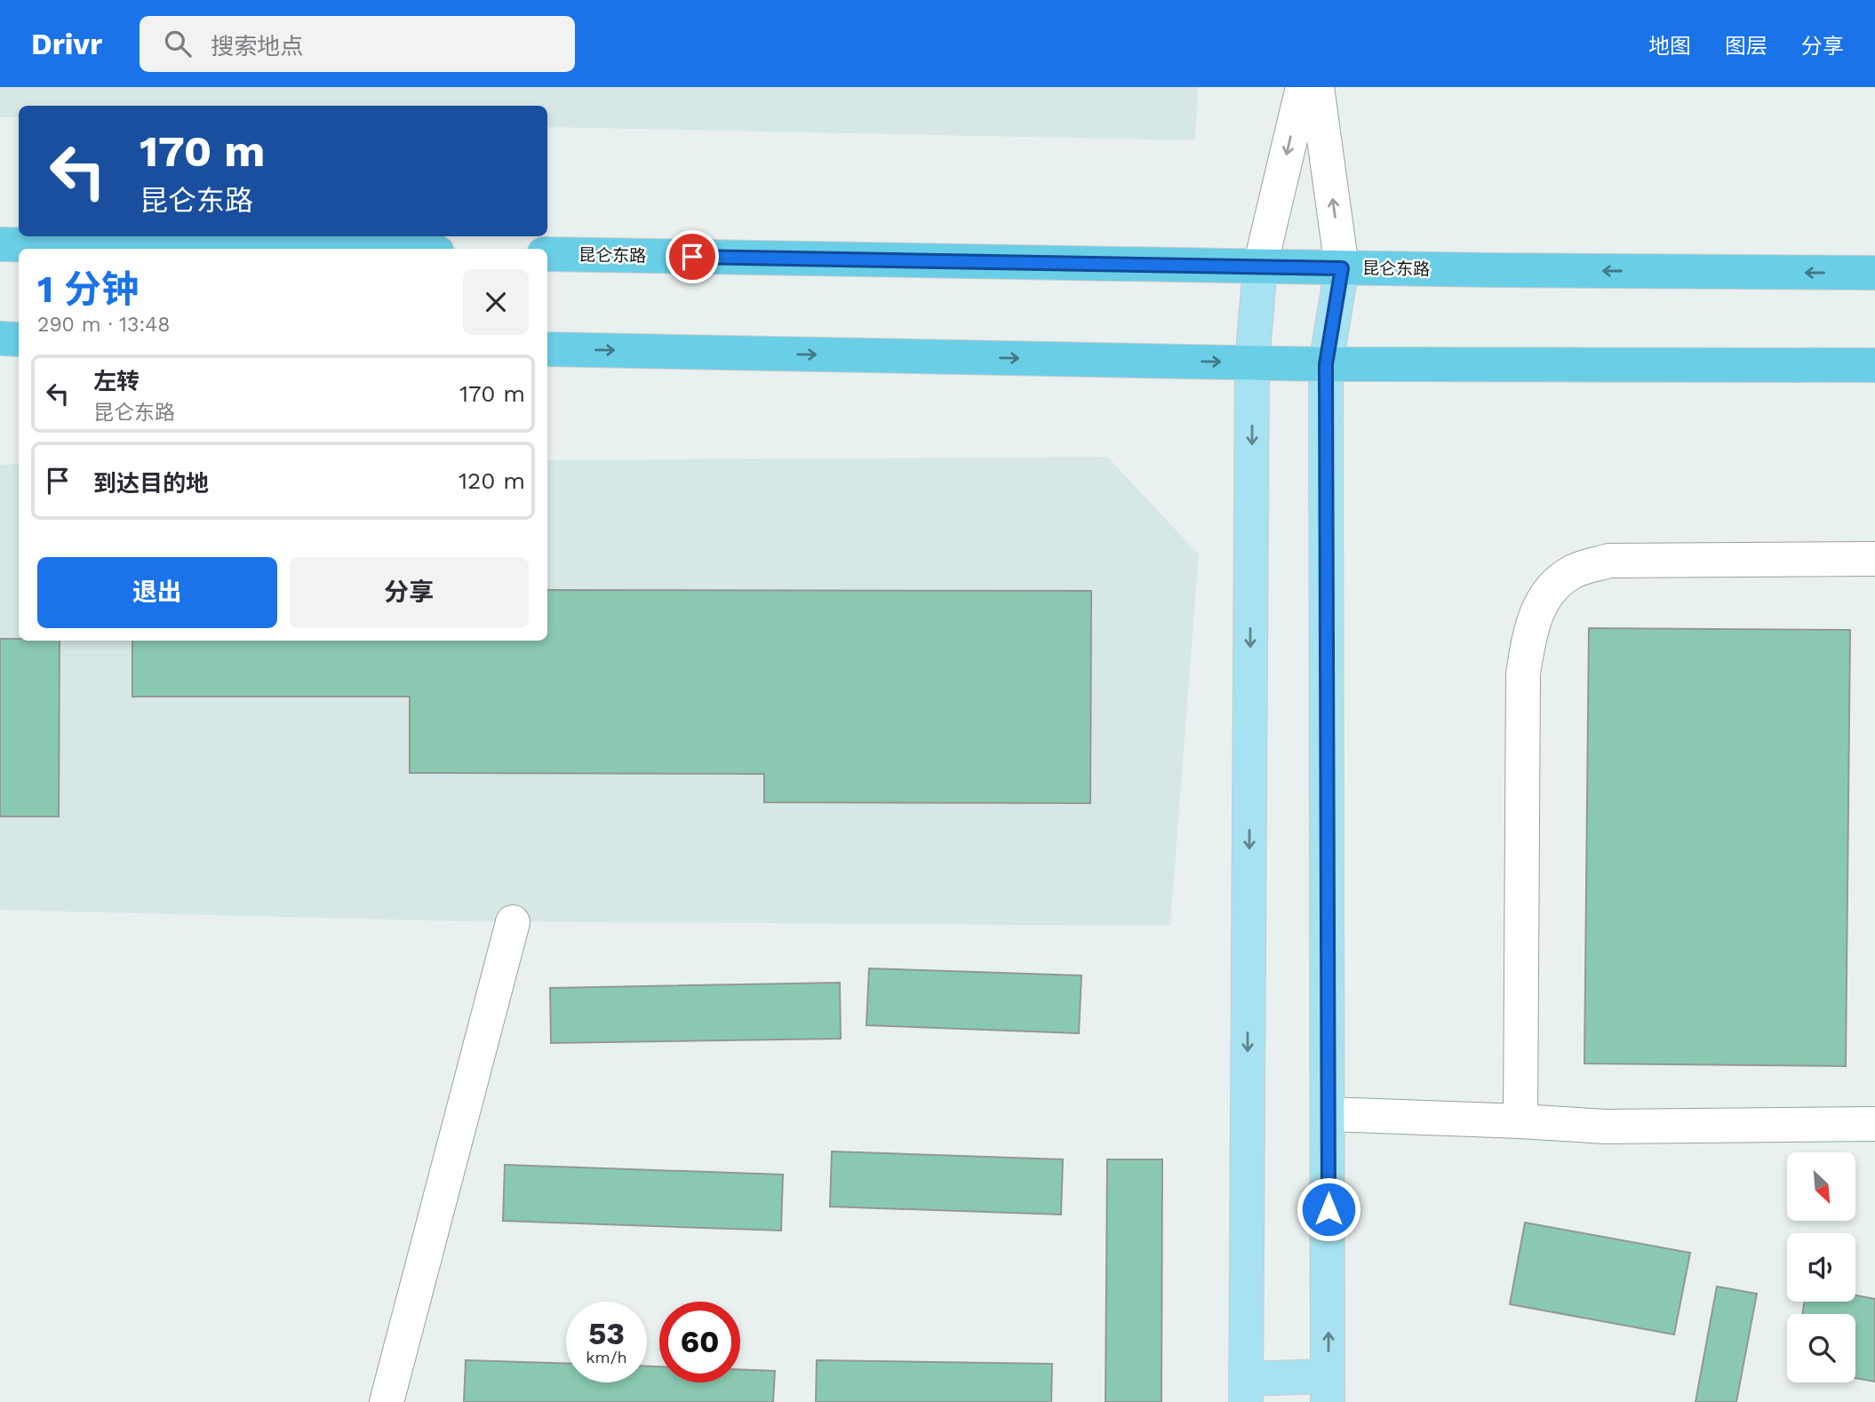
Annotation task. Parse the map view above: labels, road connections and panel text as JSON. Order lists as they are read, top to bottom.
{
  "streets": {
    "highway": ["昆仑东路"]
  },
  "north": "bottom right",
  "page": {
    "header": "Drivr",
    "search": "搜索地点",
    "nav": ["地图", "图层", "分享"],
    "turn": ["170 m", "昆仑东路"],
    "heading": ["1 分钟", "290 m · 13:48"],
    "list": [
      {
        "name": "左转",
        "note": "昆仑东路",
        "value": "170 m"
      },
      {
        "name": "到达目的地",
        "value": "120 m"
      }
    ],
    "buttons": ["退出", "分享"],
    "speed": "53 km/h",
    "limit": "60"
  }
}
